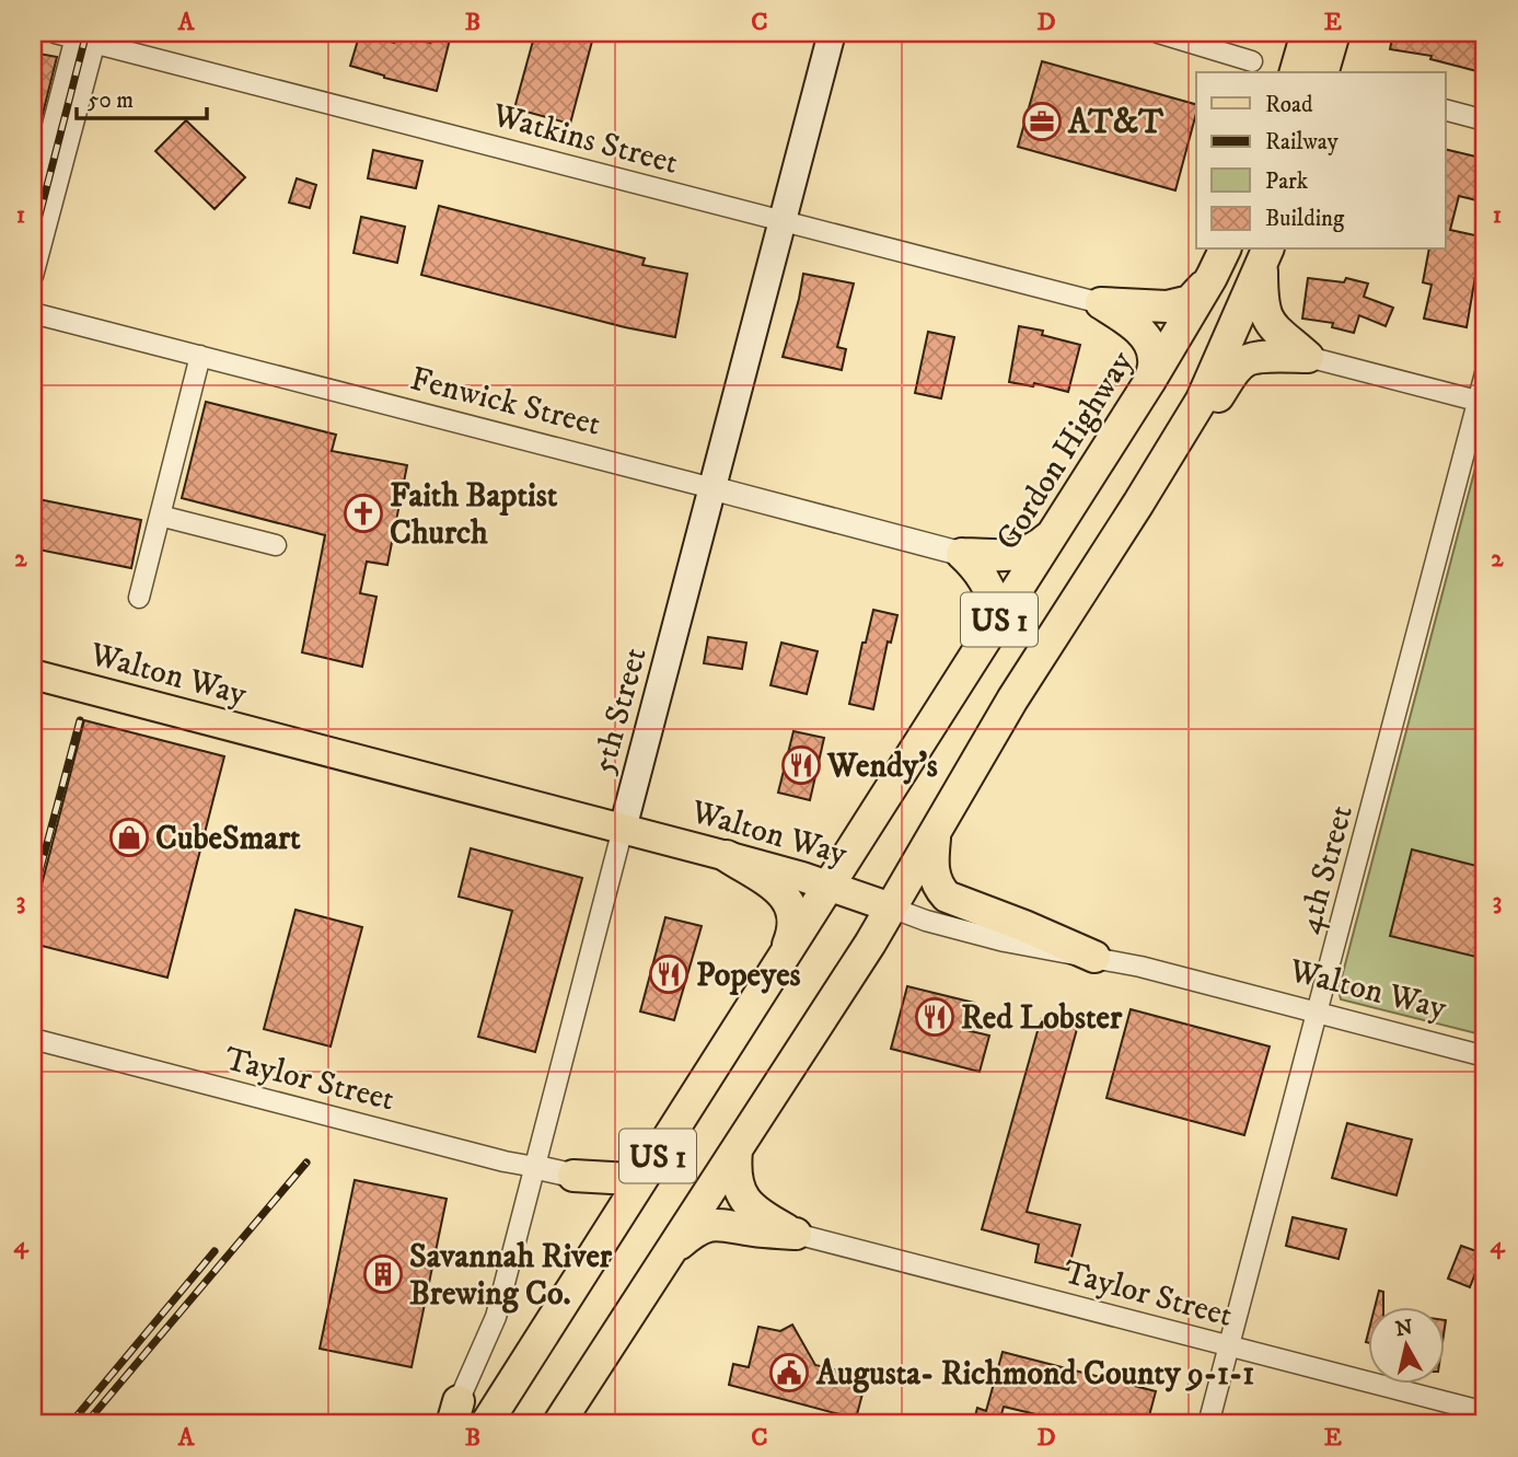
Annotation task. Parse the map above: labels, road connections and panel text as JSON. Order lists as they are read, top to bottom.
{
  "streets": {
    "highway": ["Gordon Highway", "US 1"],
    "main road": ["Walton Way", "5th Street"],
    "street": [
      "Watkins Street",
      "Fenwick Street",
      "4th Street",
      "Taylor Street"
    ]
  },
  "crossings": [
    ["Watkins Street", "5th Street"],
    ["Fenwick Street", "5th Street"],
    ["Gordon Highway", "Walton Way"],
    ["US 1", "Walton Way"],
    ["Walton Way", "5th Street"],
    ["Walton Way", "4th Street"],
    ["5th Street", "Taylor Street"],
    ["4th Street", "Taylor Street"]
  ],
  "places": {
    "office": ["AT&T"],
    "church": ["Faith Baptist Church"],
    "restaurant": ["Wendy's", "Popeyes", "Red Lobster"],
    "shop": ["CubeSmart"],
    "building": ["Savannah River Brewing Co."],
    "public building": ["Augusta- Richmond County 9-1-1"]
  },
  "legend": [
    "Road",
    "Railway",
    "Park",
    "Building"
  ],
  "scale_bar": "50 m",
  "north": "top",
  "grid": {
    "columns": [
      "A",
      "B",
      "C",
      "D",
      "E"
    ],
    "rows": [
      "1",
      "2",
      "3",
      "4"
    ]
  }
}
